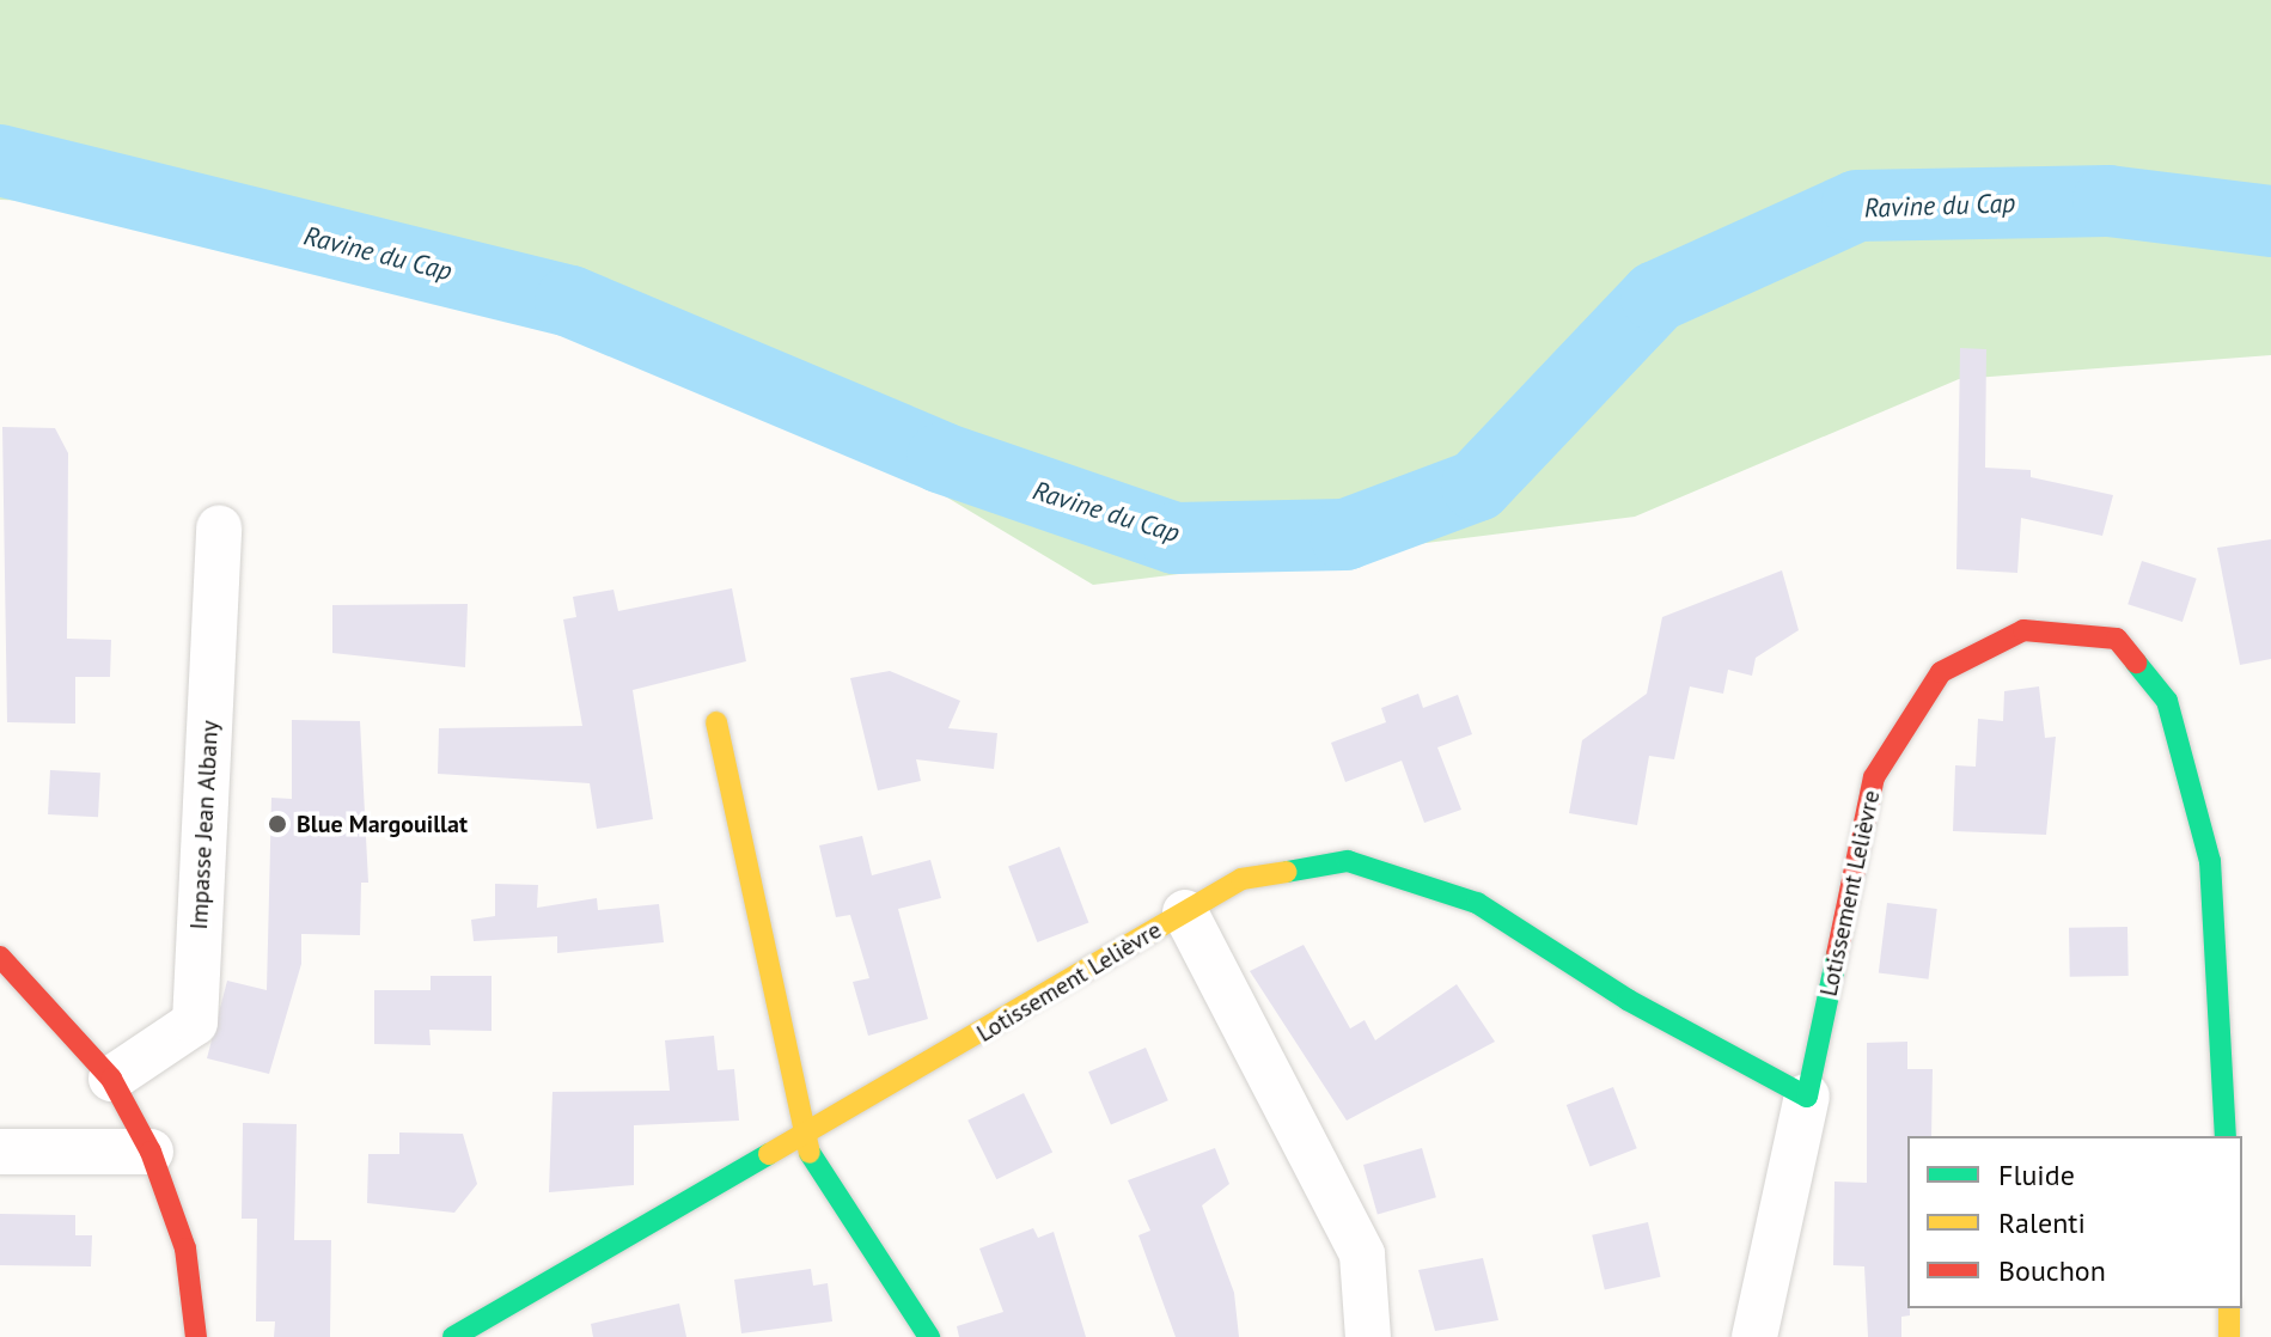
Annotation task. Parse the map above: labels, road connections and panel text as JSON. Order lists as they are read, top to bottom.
{
  "streets": {
    "street": ["Impasse Jean Albany", "Lotissement Lelièvre"]
  },
  "water": ["Ravine du Cap"],
  "places": ["Blue Margouillat"],
  "legend": ["Fluide", "Ralenti", "Bouchon"]
}
